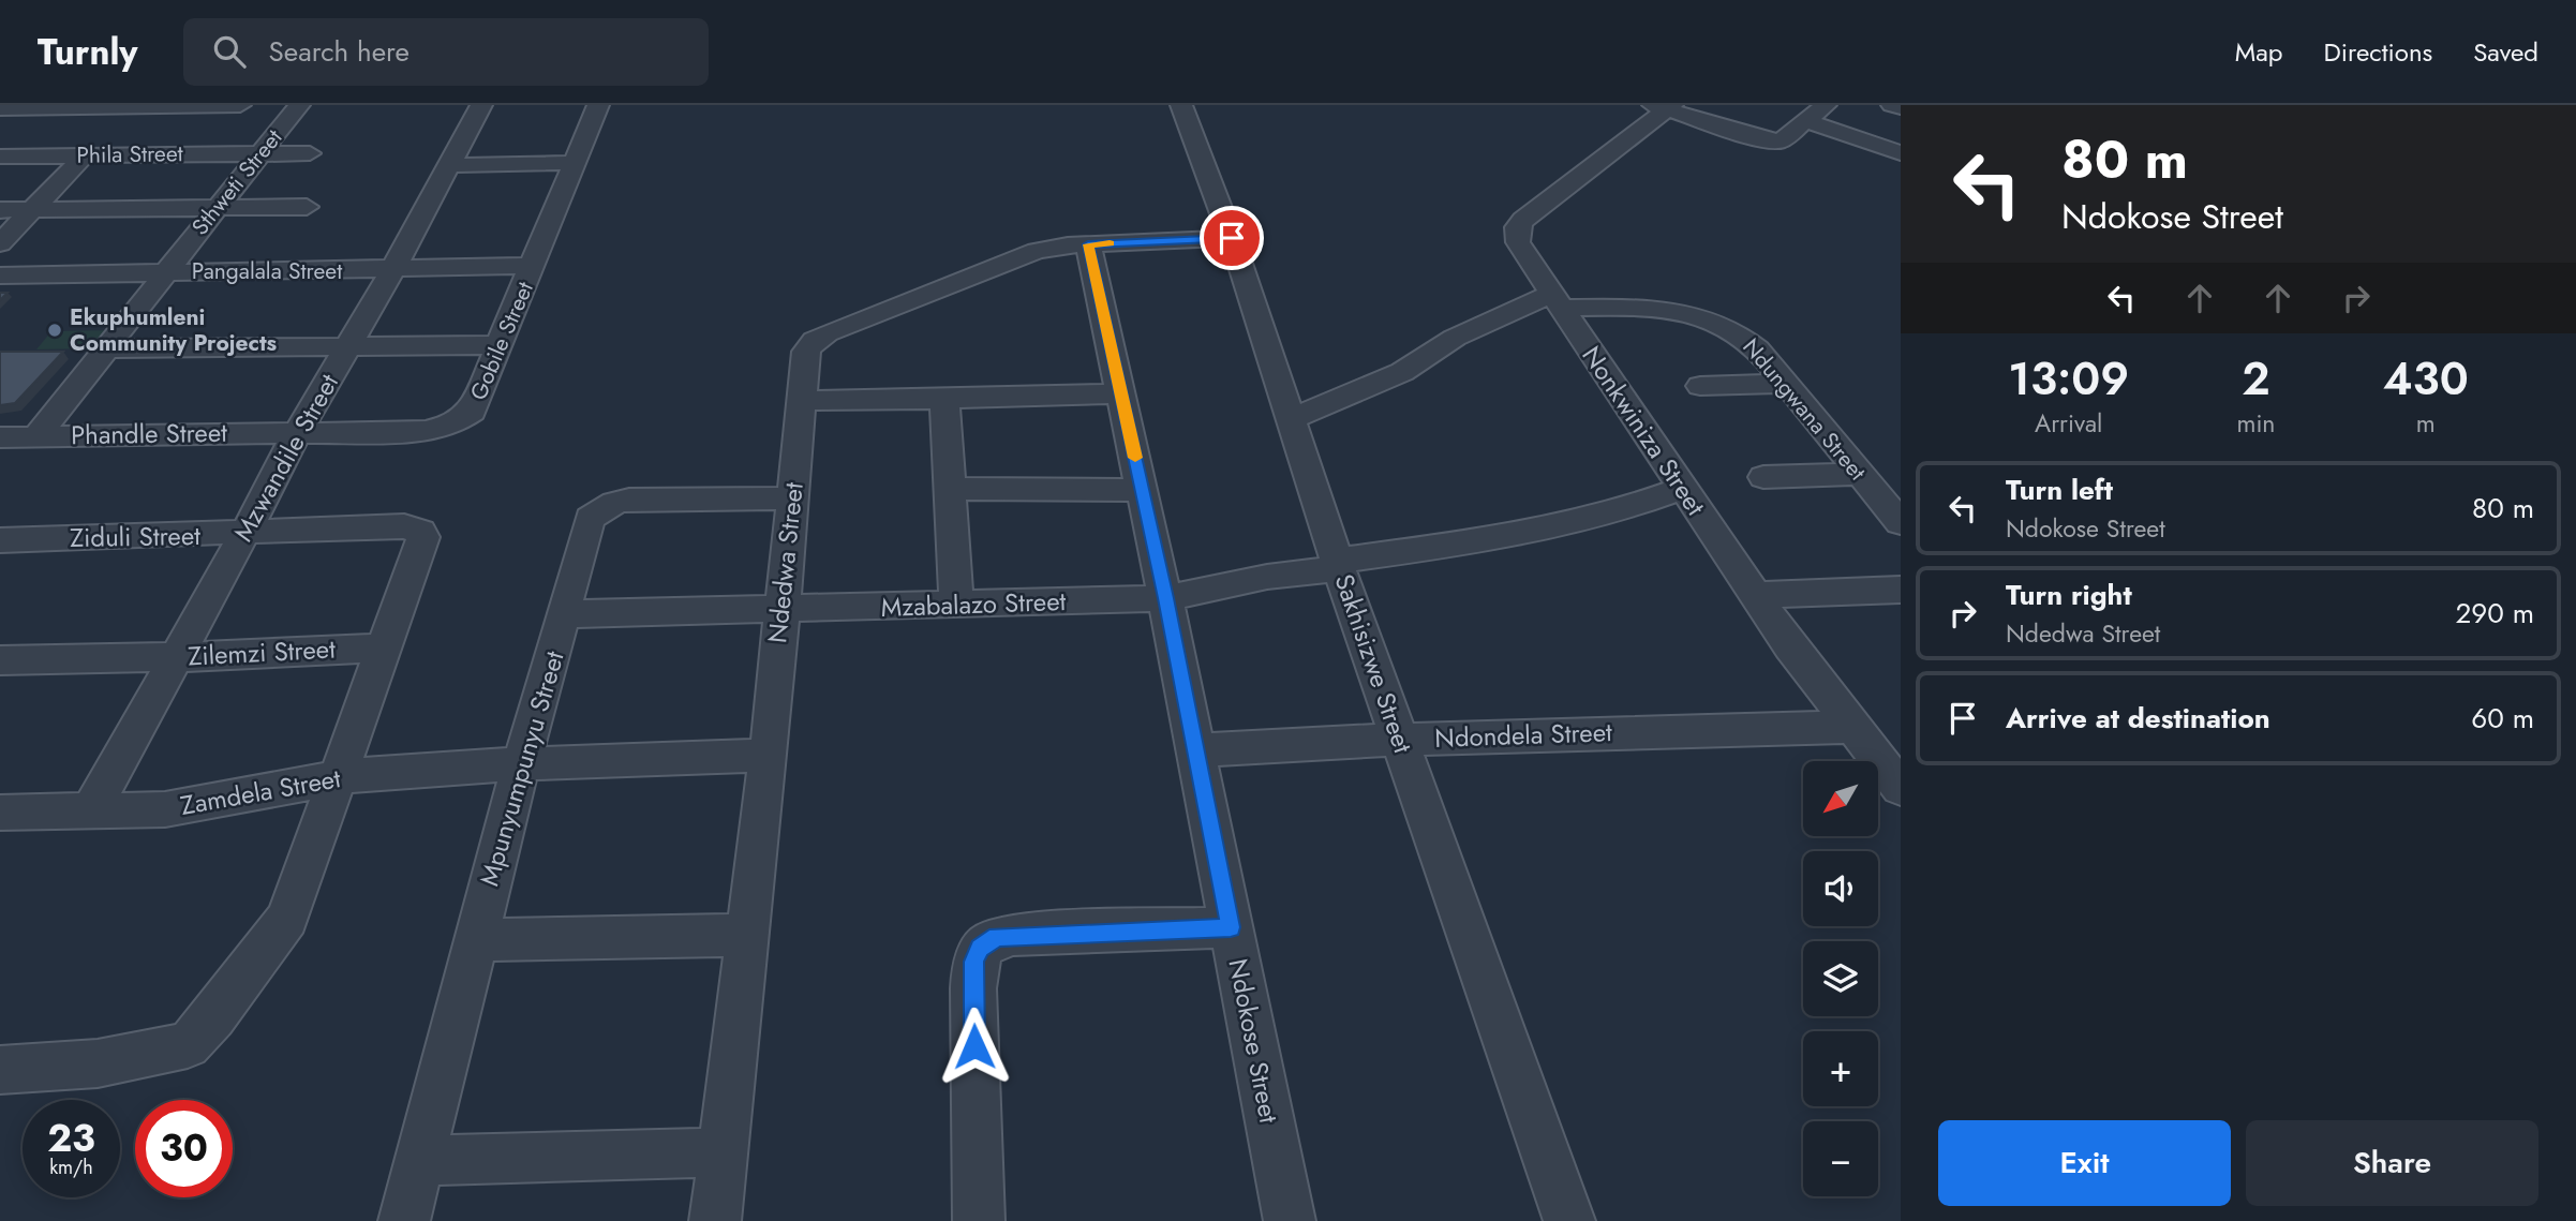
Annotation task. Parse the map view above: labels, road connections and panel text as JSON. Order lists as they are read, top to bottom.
{
  "streets": {
    "street": [
      "Phila Street",
      "Sthweti Street",
      "Pangalala Street",
      "Gobile Street",
      "Ndungwana Street",
      "Nonkwiniza Street",
      "Phandle Street",
      "Mzwandile Street",
      "Ziduli Street",
      "Ndedwa Street",
      "Mzabalazo Street",
      "Zilemzi Street",
      "Sakhisizwe Street",
      "Ndondela Street",
      "Mpunyumpunyu Street",
      "Zamdela Street",
      "Ndokose Street"
    ]
  },
  "crossings": [
    ["Phila Street", "Sthweti Street"],
    ["Sthweti Street", "Pangalala Street"],
    ["Sthweti Street", "Phandle Street"],
    ["Pangalala Street", "Gobile Street"],
    ["Pangalala Street", "Mzwandile Street"],
    ["Gobile Street", "Phandle Street"],
    ["Gobile Street", "Mzwandile Street"],
    ["Ndungwana Street", "Nonkwiniza Street"],
    ["Nonkwiniza Street", "Mzabalazo Street"],
    ["Nonkwiniza Street", "Ndondela Street"],
    ["Phandle Street", "Mzwandile Street"],
    ["Mzwandile Street", "Ziduli Street"],
    ["Mzwandile Street", "Zilemzi Street"],
    ["Mzwandile Street", "Zamdela Street"],
    ["Ziduli Street", "Zilemzi Street"],
    ["Ndedwa Street", "Mzabalazo Street"],
    ["Ndedwa Street", "Sakhisizwe Street"],
    ["Ndedwa Street", "Mpunyumpunyu Street"],
    ["Ndedwa Street", "Zamdela Street"],
    ["Ndedwa Street", "Ndokose Street"],
    ["Mzabalazo Street", "Sakhisizwe Street"],
    ["Mzabalazo Street", "Mpunyumpunyu Street"],
    ["Mzabalazo Street", "Ndokose Street"],
    ["Sakhisizwe Street", "Ndondela Street"],
    ["Ndondela Street", "Ndokose Street"],
    ["Mpunyumpunyu Street", "Zamdela Street"]
  ],
  "places": ["Ekuphumleni Community Projects"],
  "north": "bottom left",
  "page": {
    "header": "Turnly",
    "search": "Search here",
    "nav": ["Map", "Directions", "Saved"],
    "turn": ["80 m", "Ndokose Street"],
    "eta": [
      "13:09",
      "Arrival",
      "2",
      "min",
      "430",
      "m"
    ],
    "list": [
      {
        "name": "Turn left",
        "note": "Ndokose Street",
        "value": "80 m"
      },
      {
        "name": "Turn right",
        "note": "Ndedwa Street",
        "value": "290 m"
      },
      {
        "name": "Arrive at destination",
        "value": "60 m"
      }
    ],
    "map_buttons": ["+", "−"],
    "speed": "23 km/h",
    "limit": "30",
    "buttons": ["Exit", "Share"]
  }
}
